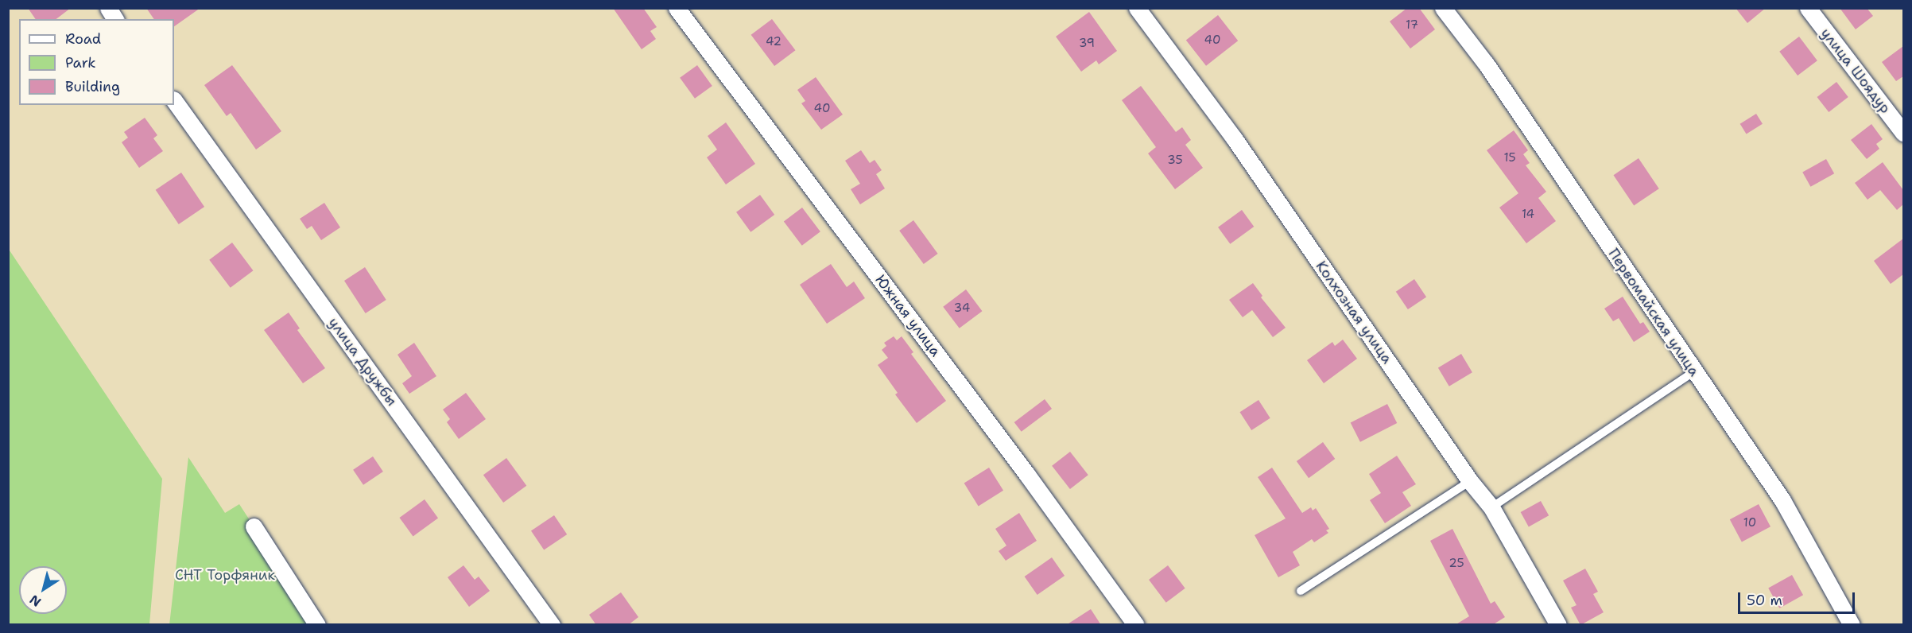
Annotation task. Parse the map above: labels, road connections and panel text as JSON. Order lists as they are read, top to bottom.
{
  "streets": {
    "street": [
      "улица Шоядур",
      "Колхозная улица",
      "Первомайская улица",
      "Южная улица",
      "улица Дружбы"
    ]
  },
  "parks": ["СНТ Торфяник"],
  "house_numbers": [
    "17",
    "40",
    "42",
    "39",
    "40",
    "15",
    "35",
    "14",
    "34",
    "10",
    "25"
  ],
  "legend": ["Road", "Park", "Building"],
  "scale_bar": "50 m",
  "north": "bottom left"
}
